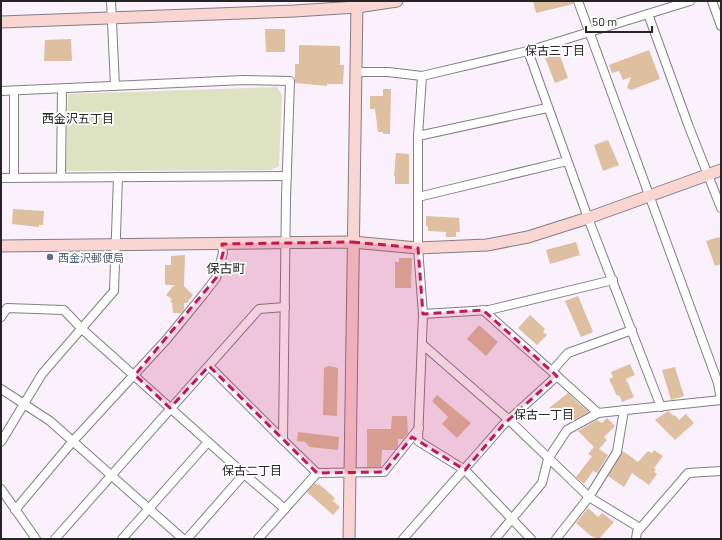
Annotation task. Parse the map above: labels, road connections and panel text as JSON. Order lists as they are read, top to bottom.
{
  "districts": [
    "保古三丁目",
    "西金沢五丁目",
    "保古町",
    "保古一丁目",
    "保古二丁目"
  ],
  "places": ["西金沢郵便局"],
  "scale_bar": "50 m"
}
